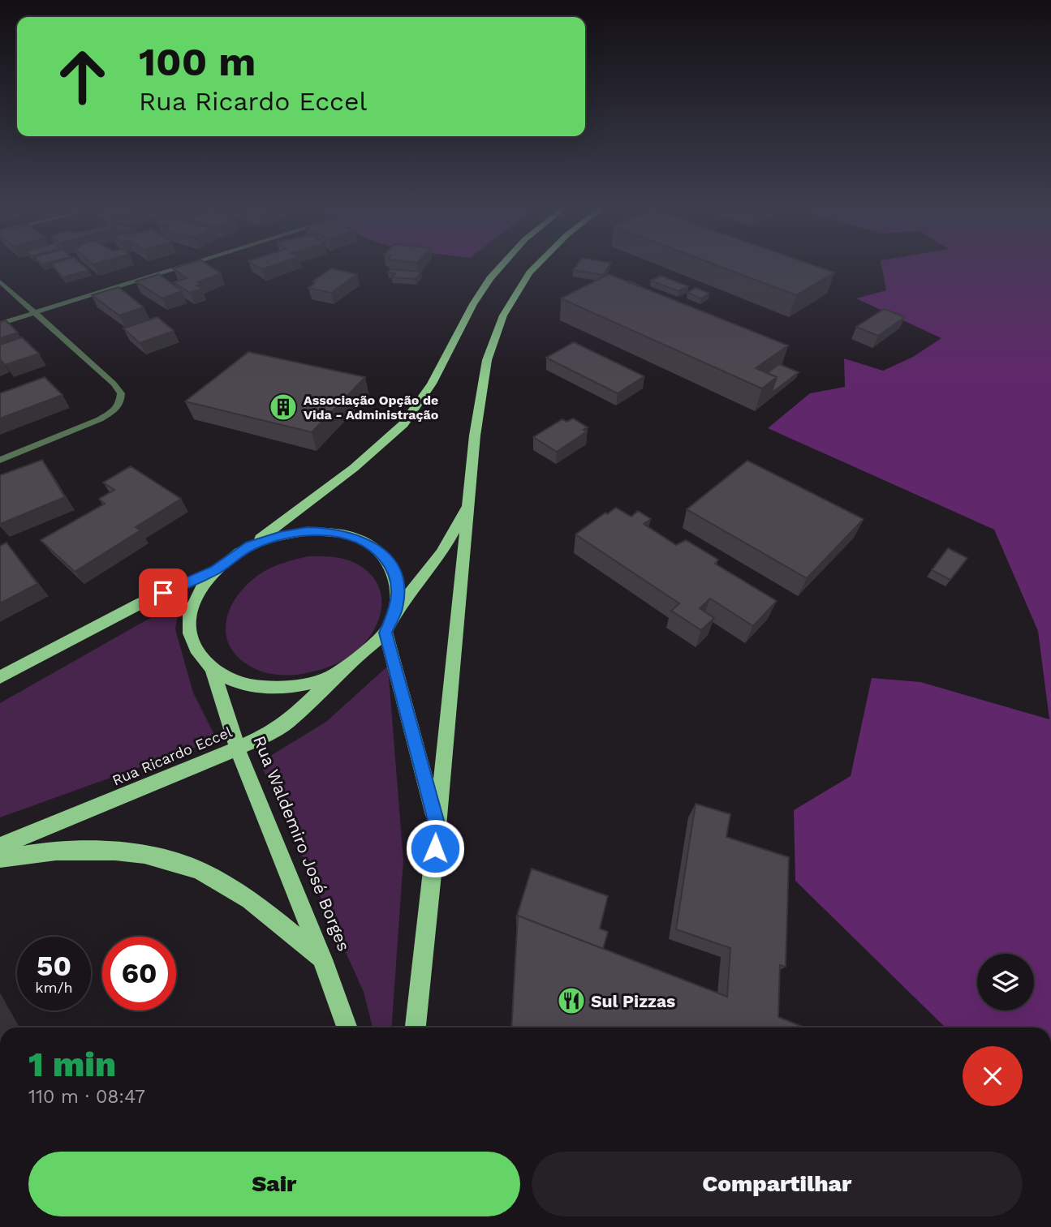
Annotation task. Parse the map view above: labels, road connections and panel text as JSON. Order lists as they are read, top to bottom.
{
  "streets": {
    "main road": ["Rua Ricardo Eccel", "Rua Waldemiro José Borges"]
  },
  "crossings": [
    ["Rua Ricardo Eccel", "Rua Waldemiro José Borges"]
  ],
  "places": {
    "building": ["Associação Opção de Vida - Administração"],
    "restaurant": ["Sul Pizzas"]
  },
  "page": {
    "turn": ["100 m", "Rua Ricardo Eccel"],
    "speed": "50 km/h",
    "limit": "60",
    "heading": ["1 min", "110 m · 08:47"],
    "buttons": ["Sair", "Compartilhar"]
  }
}
